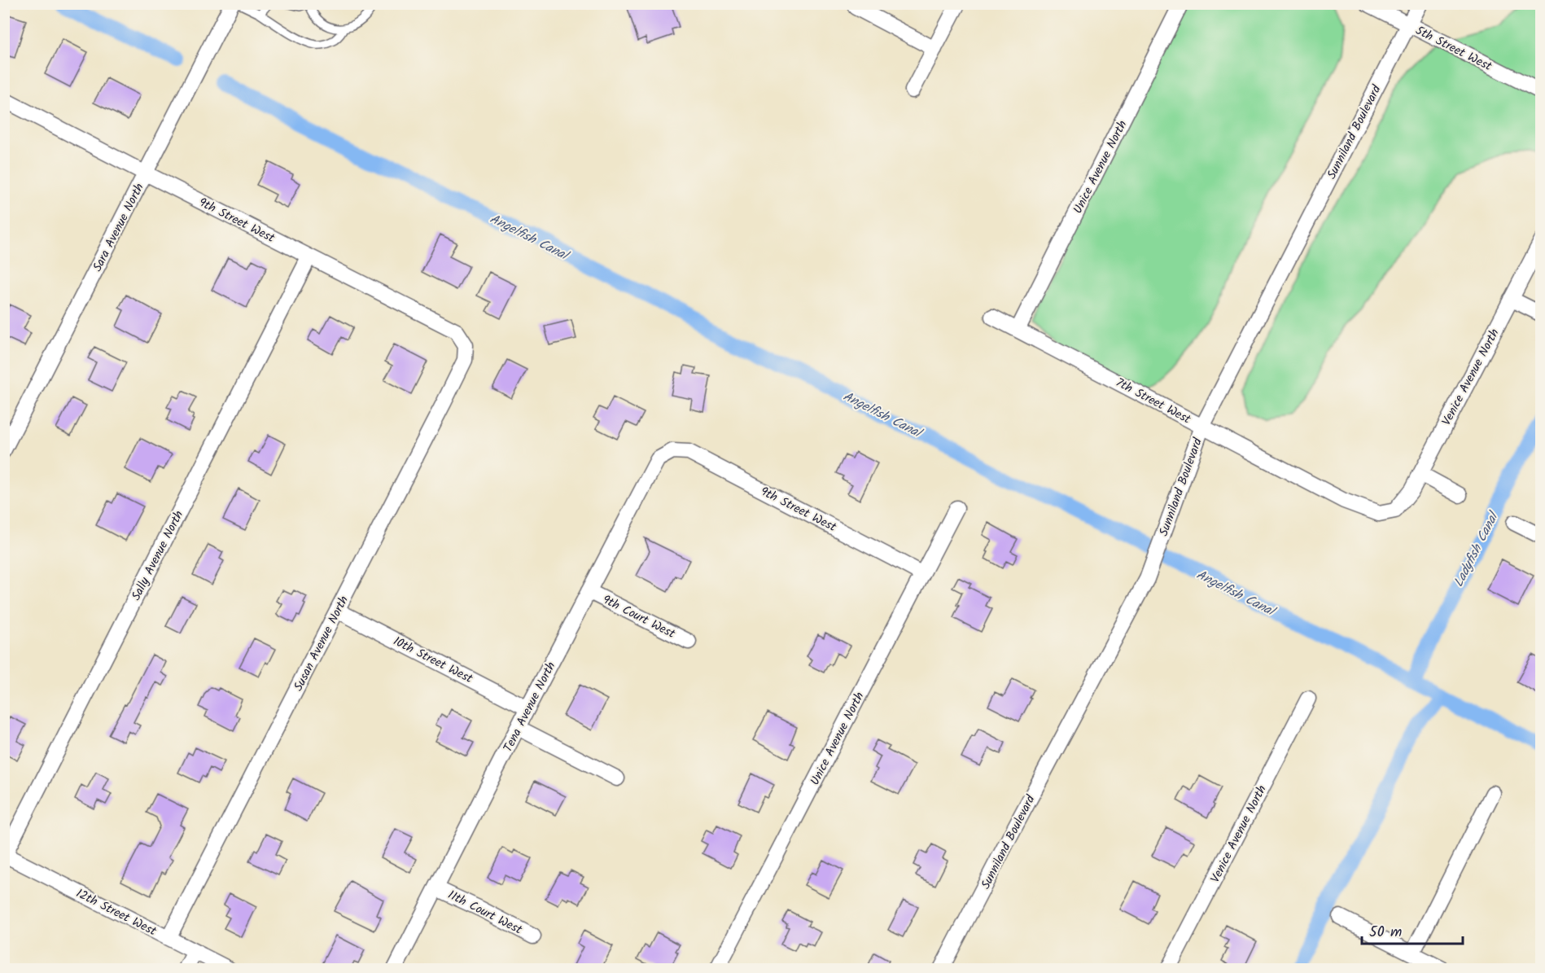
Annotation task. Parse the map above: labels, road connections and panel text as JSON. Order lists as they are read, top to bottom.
{
  "streets": {
    "street": [
      "5th Street West",
      "Sunniland Boulevard",
      "Unice Avenue North",
      "9th Street West",
      "Sara Avenue North",
      "Venice Avenue North",
      "7th Street West",
      "Sally Avenue North",
      "9th Court West",
      "Susan Avenue North",
      "10th Street West",
      "Tena Avenue North",
      "12th Street West",
      "11th Court West"
    ]
  },
  "crossings": [
    ["5th Street West", "Sunniland Boulevard"],
    ["Sunniland Boulevard", "7th Street West"],
    ["Unice Avenue North", "9th Street West"],
    ["Unice Avenue North", "7th Street West"],
    ["9th Street West", "Sara Avenue North"],
    ["9th Street West", "Sally Avenue North"],
    ["9th Street West", "Susan Avenue North"],
    ["9th Street West", "Tena Avenue North"],
    ["Venice Avenue North", "7th Street West"],
    ["Sally Avenue North", "12th Street West"],
    ["9th Court West", "Tena Avenue North"],
    ["Susan Avenue North", "10th Street West"],
    ["Susan Avenue North", "12th Street West"],
    ["10th Street West", "Tena Avenue North"],
    ["Tena Avenue North", "11th Court West"]
  ],
  "water": ["Angelfish Canal", "Ladyfish Canal"],
  "scale_bar": "50 m"
}
